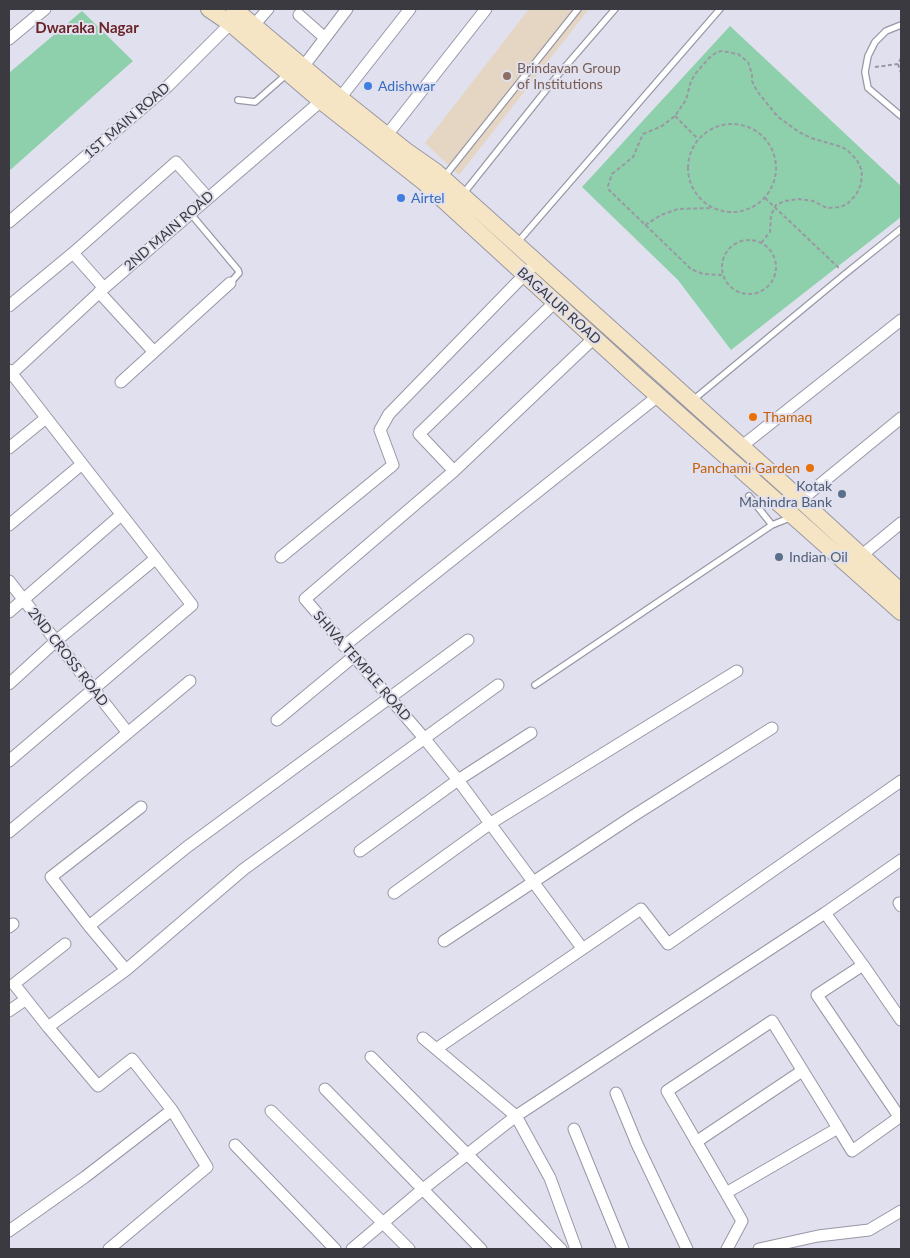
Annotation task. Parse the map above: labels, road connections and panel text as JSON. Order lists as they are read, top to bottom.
{
  "streets": {
    "main road": ["BAGALUR ROAD"],
    "street": [
      "1ST MAIN ROAD",
      "2ND MAIN ROAD",
      "2ND CROSS ROAD",
      "SHIVA TEMPLE ROAD"
    ]
  },
  "crossings": [
    ["1ST MAIN ROAD", "BAGALUR ROAD"],
    ["2ND MAIN ROAD", "BAGALUR ROAD"],
    ["BAGALUR ROAD", "SHIVA TEMPLE ROAD"]
  ],
  "districts": ["Dwaraka Nagar"],
  "places": [
    "Brindavan Group of Institutions",
    "Adishwar",
    "Airtel",
    "Thamaq",
    "Panchami Garden",
    "Kotak Mahindra Bank",
    "Indian Oil"
  ]
}
